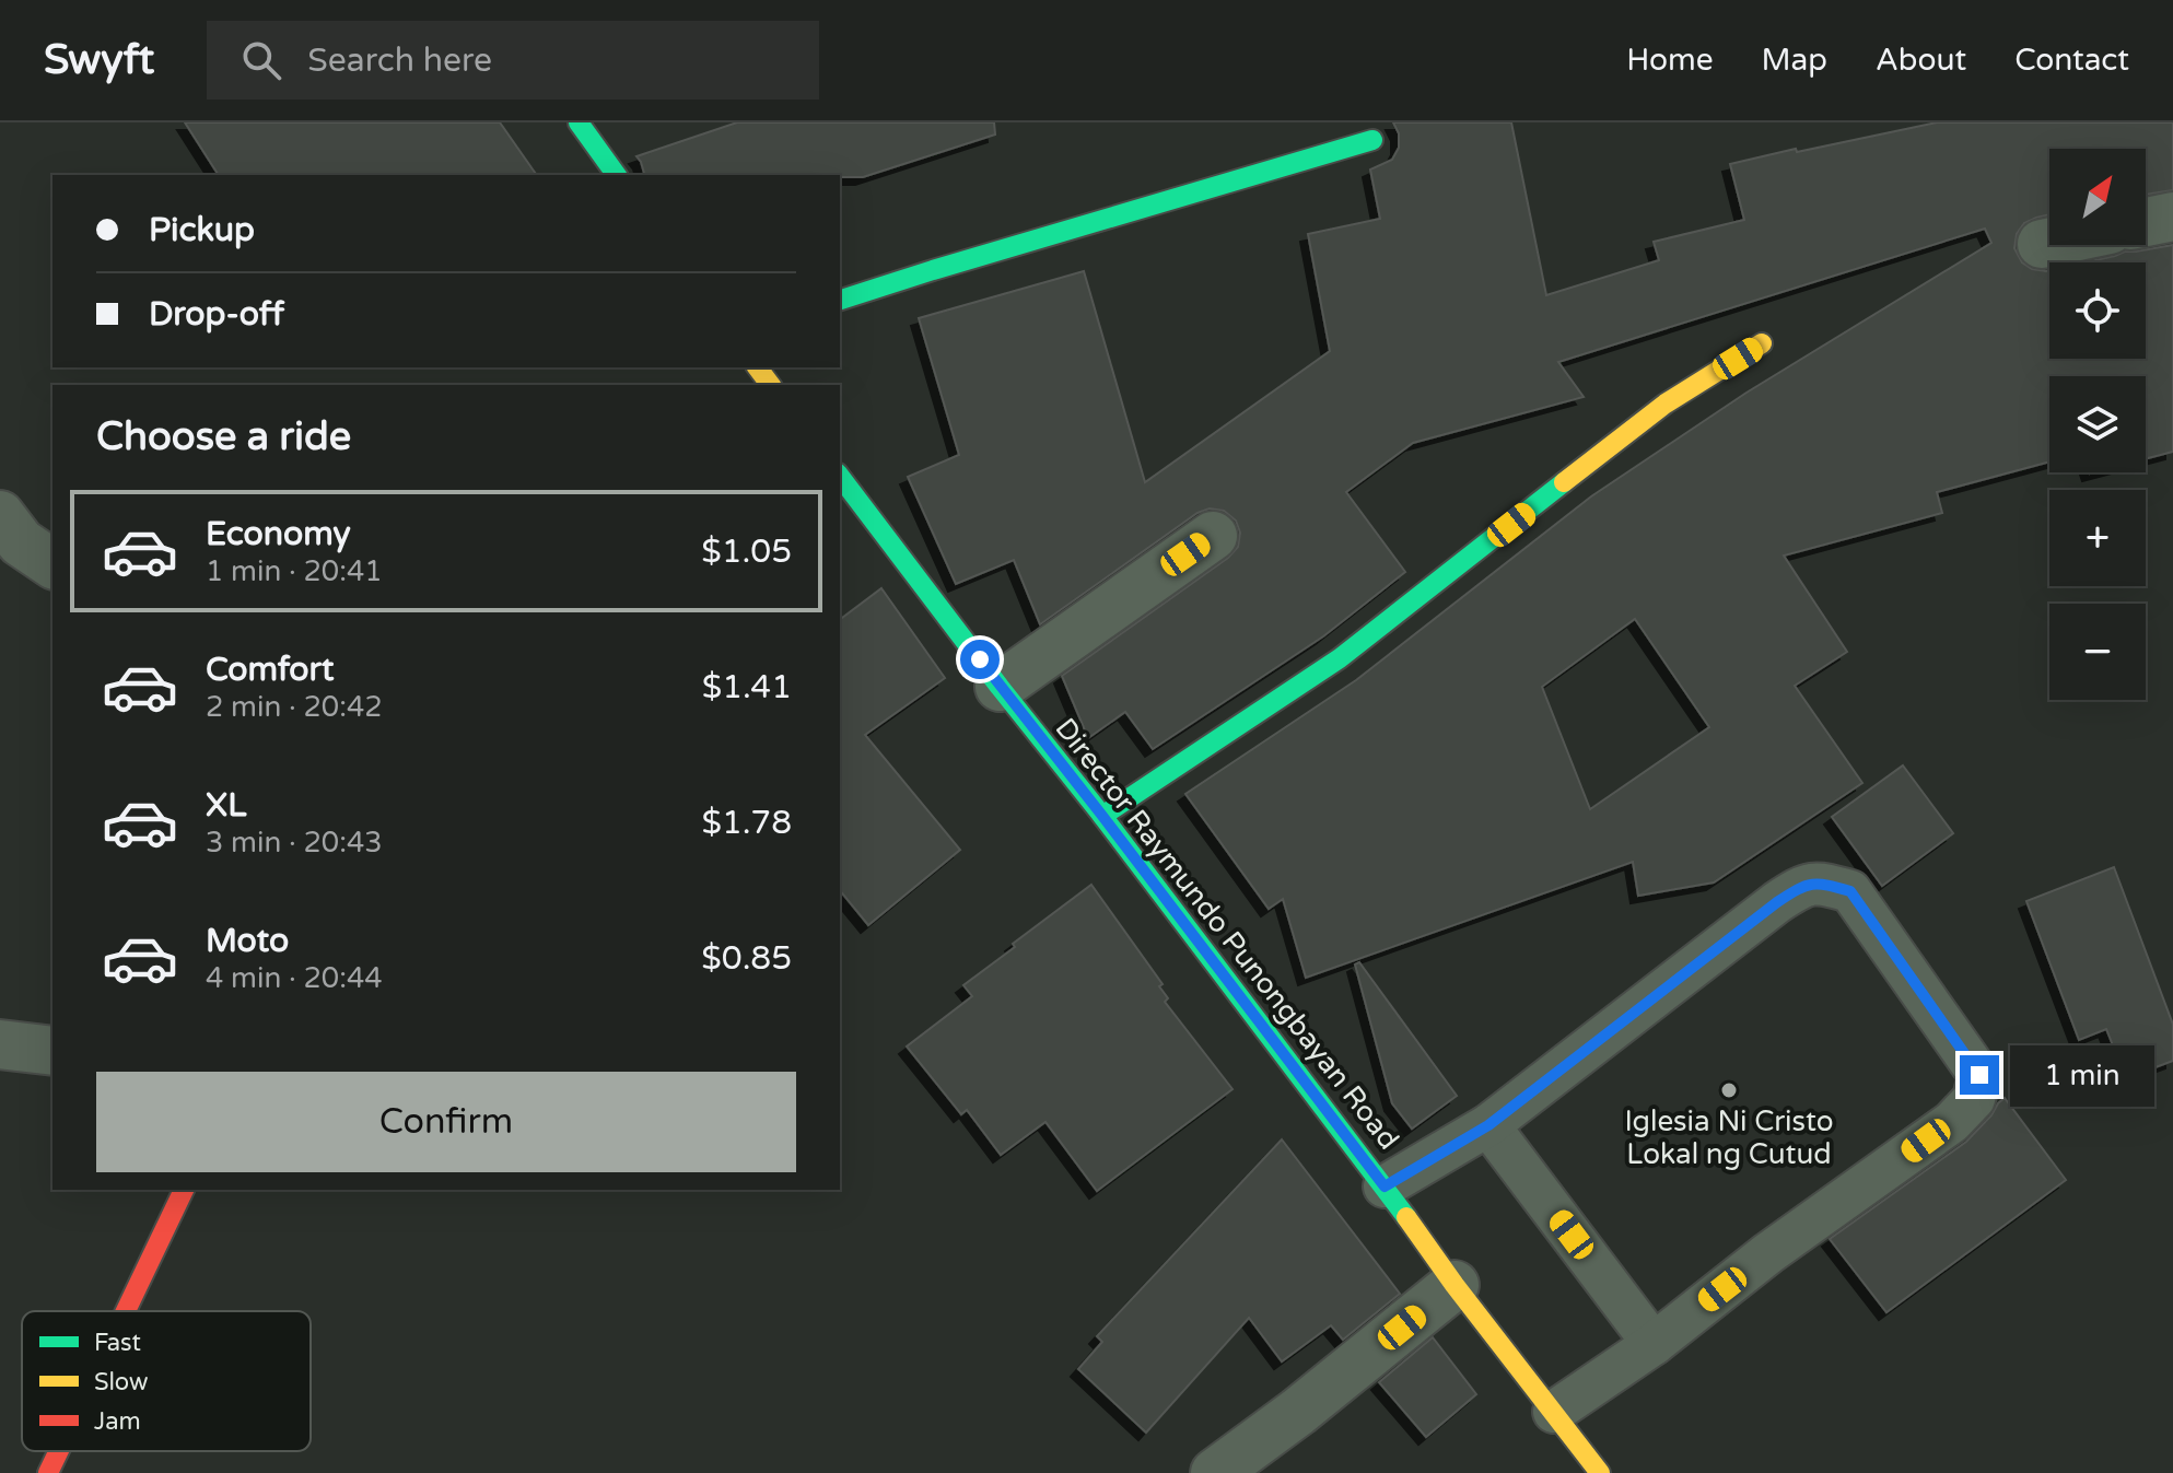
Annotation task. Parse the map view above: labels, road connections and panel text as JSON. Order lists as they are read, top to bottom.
{
  "streets": {
    "street": ["Director Raymundo Punongbayan Road"]
  },
  "places": ["Iglesia Ni Cristo Lokal ng Cutud"],
  "legend": ["Fast", "Slow", "Jam"],
  "north": "top right",
  "page": {
    "header": "Swyft",
    "search": "Search here",
    "nav": [
      "Home",
      "Map",
      "About",
      "Contact"
    ],
    "map_buttons": ["+", "−"],
    "banner": ["Pickup", "Drop-off"],
    "heading": "Choose a ride",
    "list": [
      {
        "name": "Economy",
        "note": "1 min · 20:41",
        "value": "$1.05"
      },
      {
        "name": "Comfort",
        "note": "2 min · 20:42",
        "value": "$1.41"
      },
      {
        "name": "XL",
        "note": "3 min · 20:43",
        "value": "$1.78"
      },
      {
        "name": "Moto",
        "note": "4 min · 20:44",
        "value": "$0.85"
      }
    ],
    "bubble": "1 min",
    "buttons": "Confirm"
  }
}
